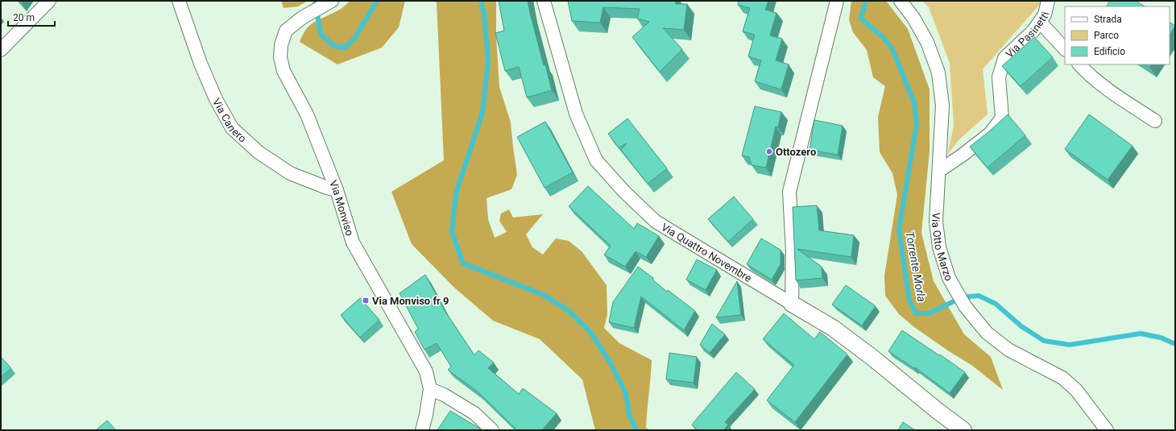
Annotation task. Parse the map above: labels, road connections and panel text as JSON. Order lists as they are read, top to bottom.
{
  "streets": {
    "street": [
      "Via Pasinetti",
      "Via Canero",
      "Via Monviso",
      "Via Otto Marzo",
      "Via Quattro Novembre"
    ]
  },
  "crossings": [
    ["Via Pasinetti", "Via Otto Marzo"],
    ["Via Canero", "Via Monviso"]
  ],
  "water": ["Torrente Morla"],
  "places": {
    "other": ["Ottozero"],
    "transit": ["Via Monviso fr 9"]
  },
  "legend": ["Strada", "Parco", "Edificio"],
  "scale_bar": "20 m"
}
